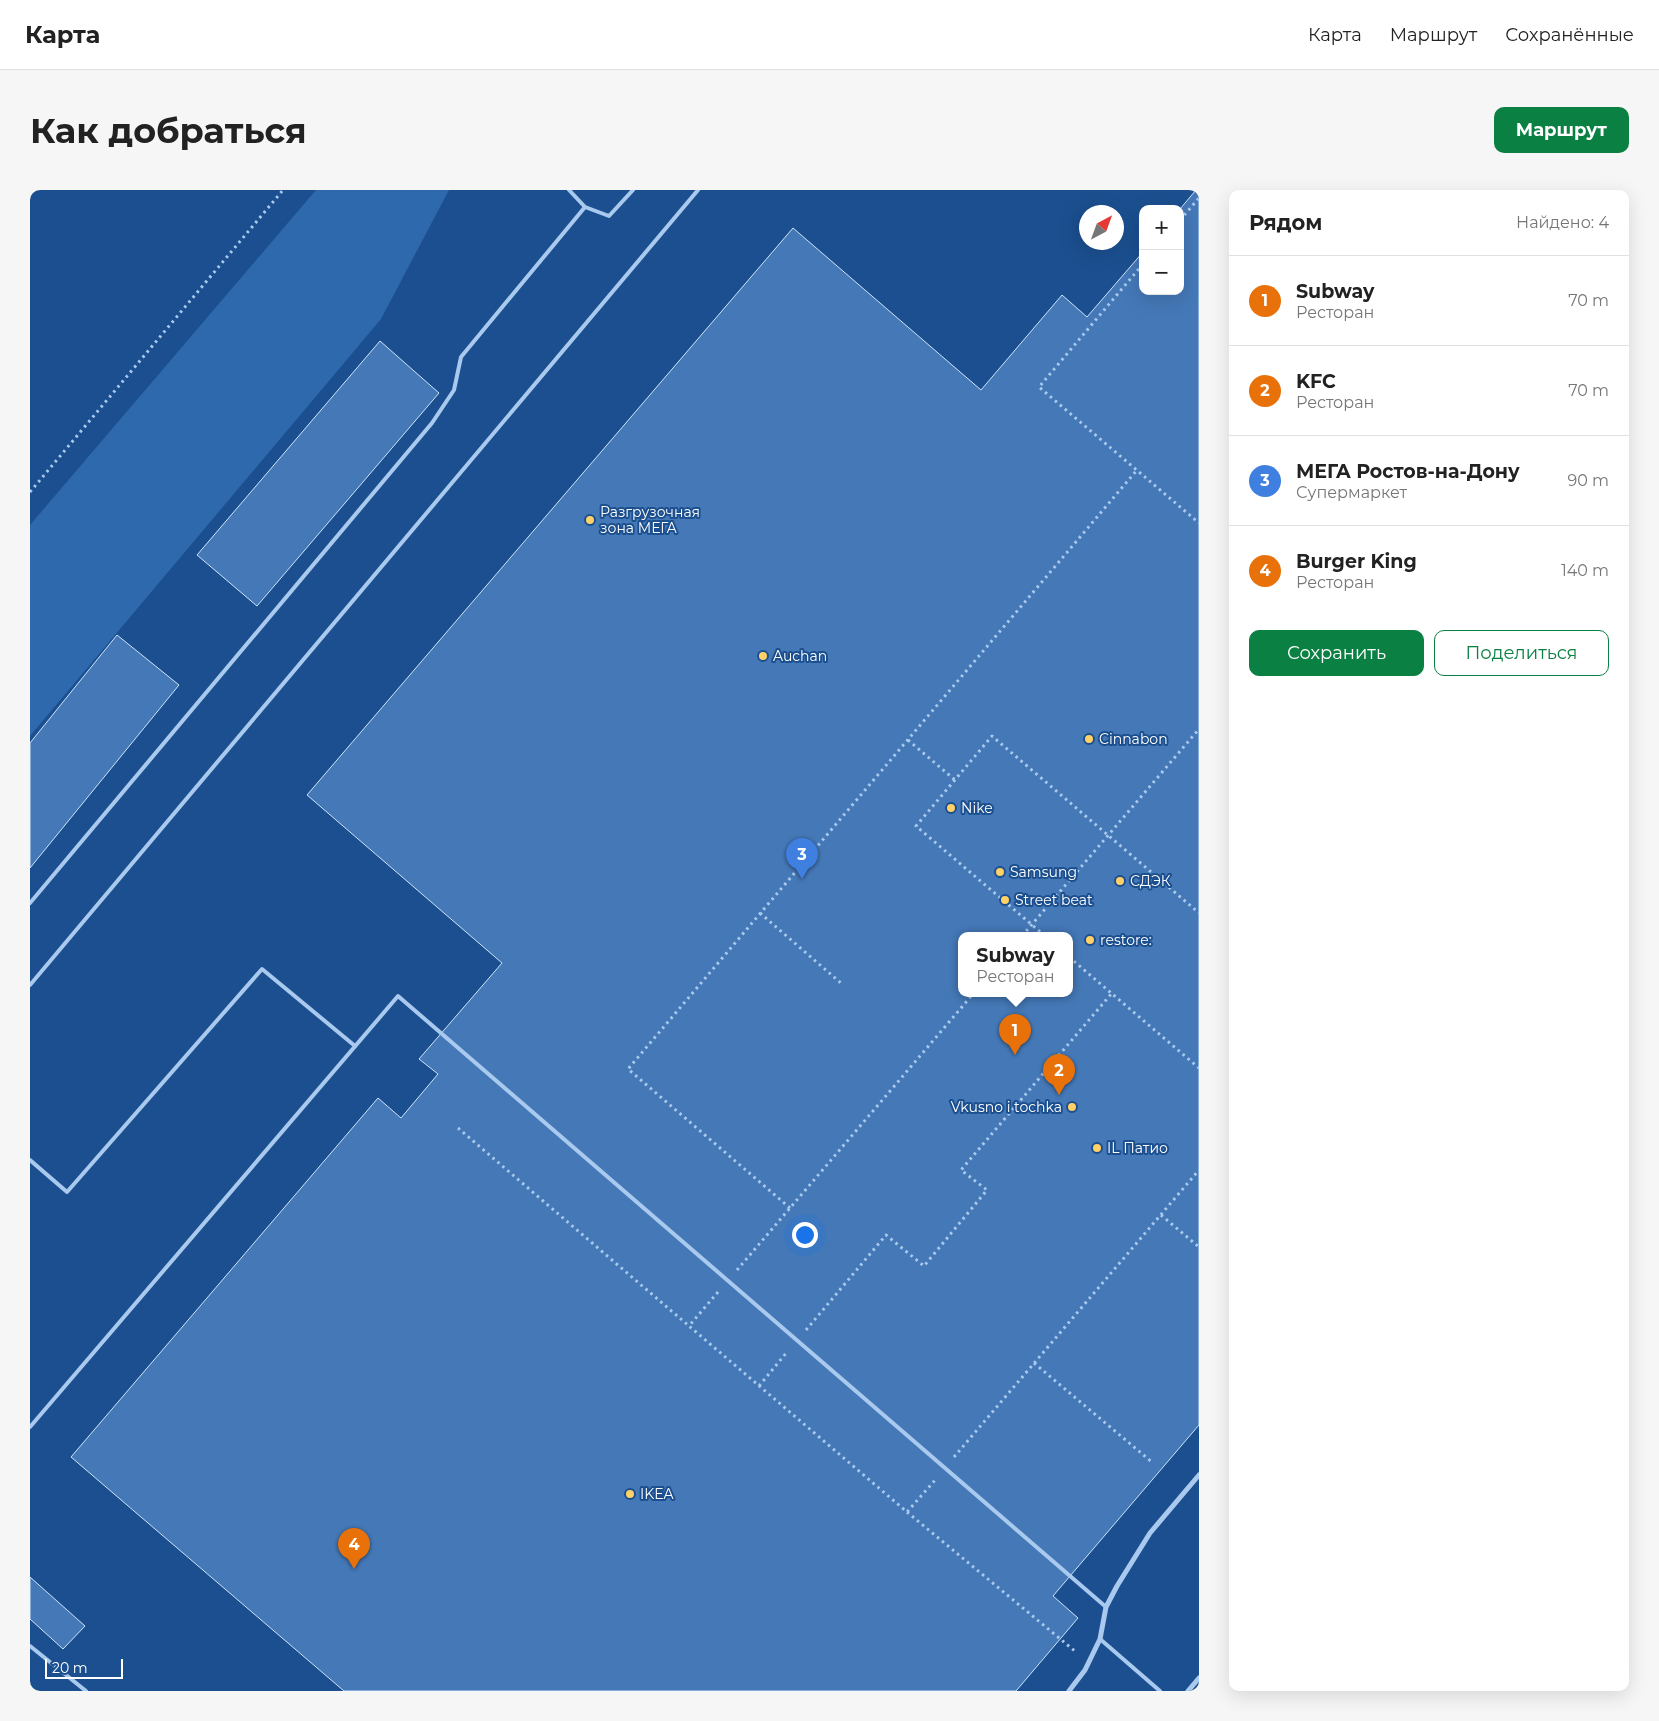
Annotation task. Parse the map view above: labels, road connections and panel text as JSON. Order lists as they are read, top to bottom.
{
  "places": [
    "Разгрузочная зона МЕГА",
    "Auchan",
    "Cinnabon",
    "Nike",
    "Samsung",
    "СДЭК",
    "Street beat",
    "restore:",
    "Vkusno i tochka",
    "IL Патио",
    "IKEA"
  ],
  "scale_bar": "20 m",
  "north": "top right",
  "page": {
    "header": "Карта",
    "nav": ["Карта", "Маршрут", "Сохранённые"],
    "buttons": [
      "Маршрут",
      ["Сохранить", "Поделиться"]
    ],
    "title": "Как добраться",
    "heading": ["Рядом", "Найдено: 4"],
    "map_buttons": ["+", "−"],
    "list": [
      {
        "mark": "1",
        "name": "Subway",
        "note": "Ресторан",
        "value": "70 m"
      },
      {
        "mark": "2",
        "name": "KFC",
        "note": "Ресторан",
        "value": "70 m"
      },
      {
        "mark": "3",
        "name": "МЕГА Ростов-на-Дону",
        "note": "Супермаркет",
        "value": "90 m"
      },
      {
        "mark": "4",
        "name": "Burger King",
        "note": "Ресторан",
        "value": "140 m"
      }
    ],
    "pins": [
      "3",
      "1",
      "2",
      "4"
    ],
    "popup": ["Subway", "Ресторан"],
    "scale": "20 m"
  }
}
